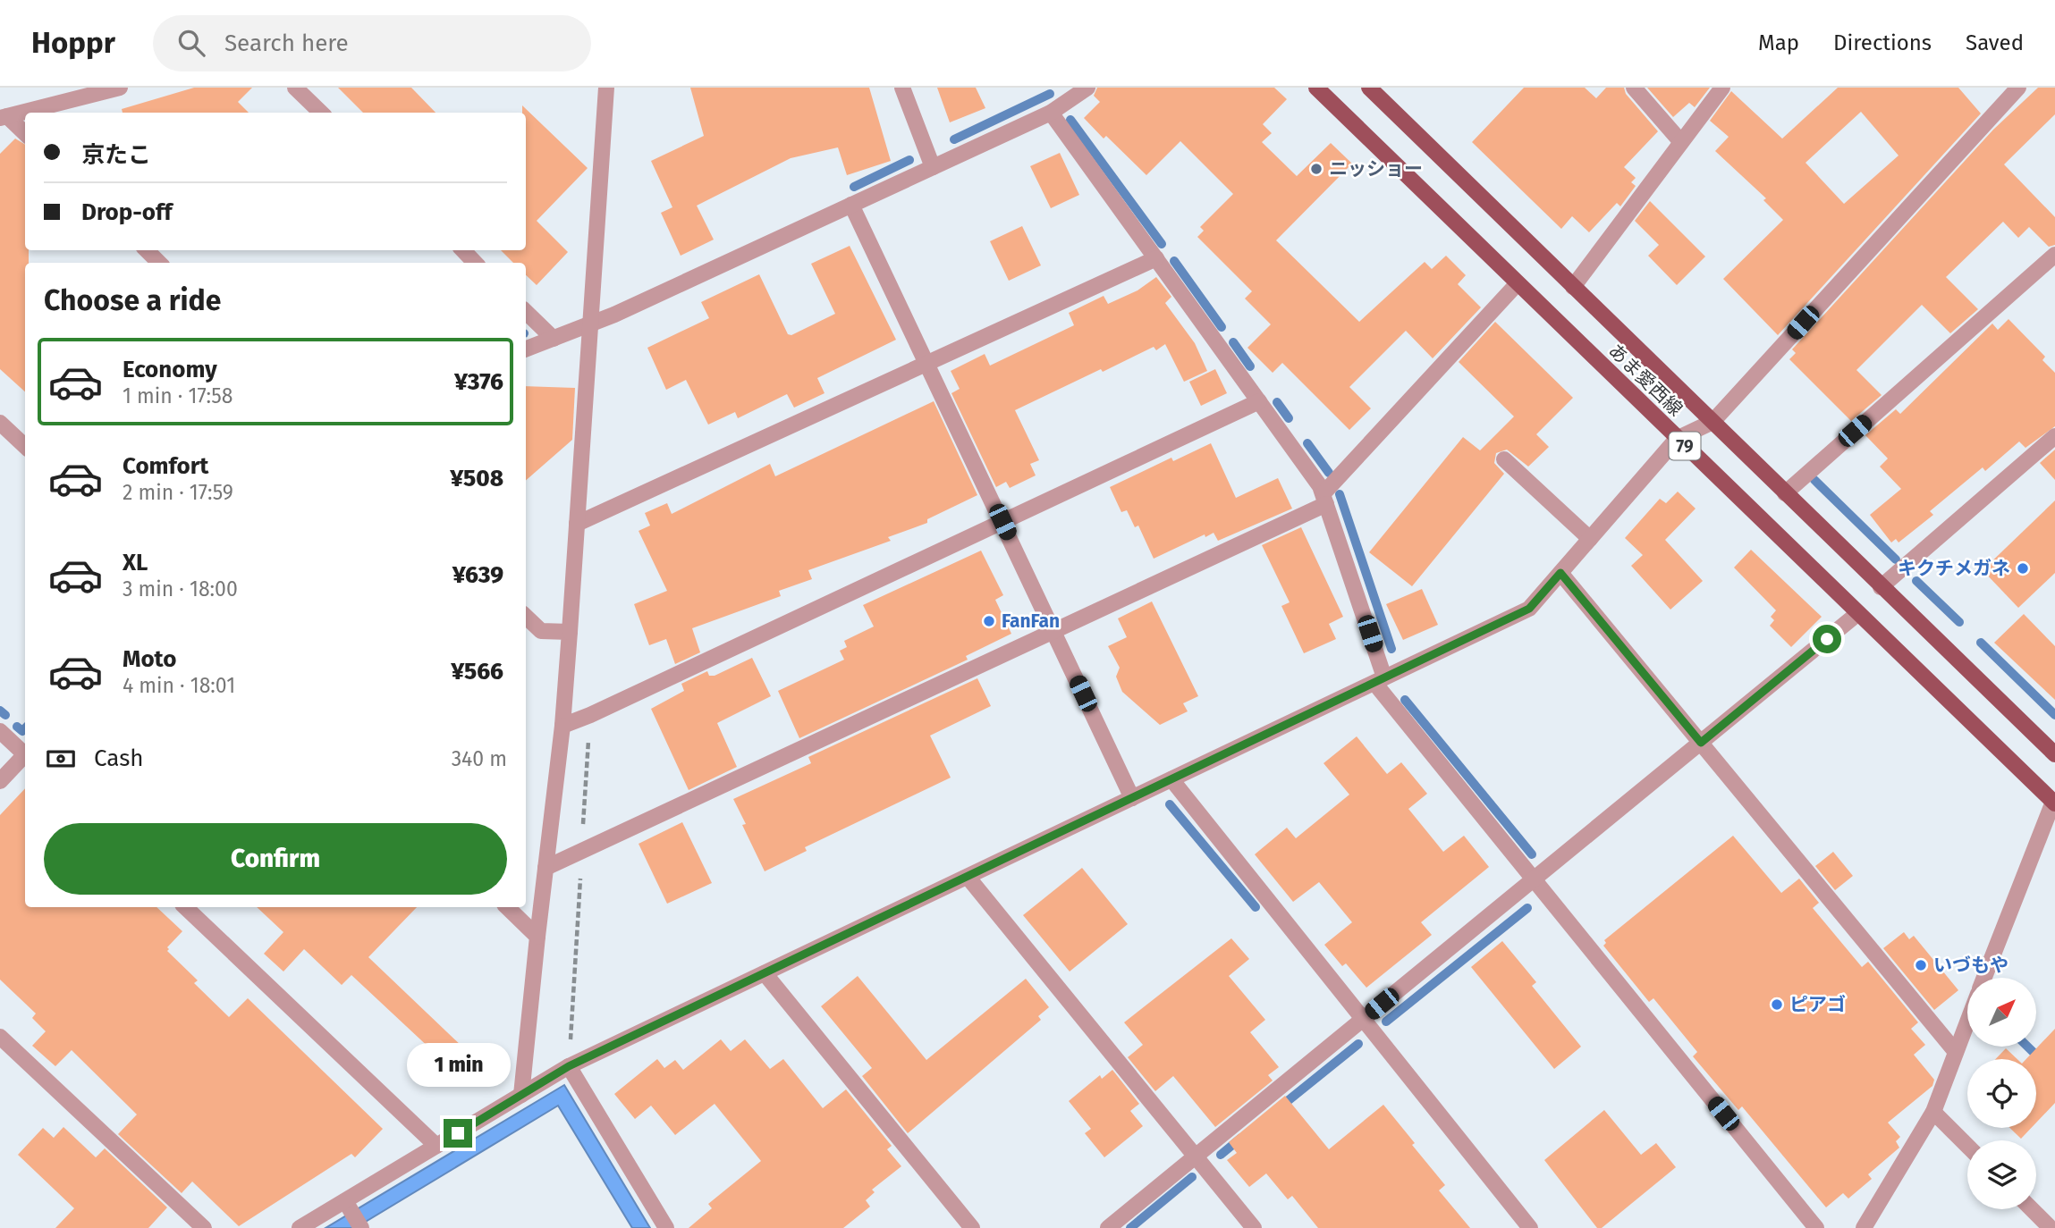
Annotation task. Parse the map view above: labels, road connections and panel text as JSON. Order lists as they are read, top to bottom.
{
  "streets": {
    "main road": ["あま愛西線", "79"]
  },
  "places": [
    "ニッショー",
    "キクチメガネ",
    "FanFan",
    "いづもや",
    "ピアゴ"
  ],
  "north": "top right",
  "page": {
    "header": "Hoppr",
    "search": "Search here",
    "nav": ["Map", "Directions", "Saved"],
    "banner": ["京たこ", "Drop-off"],
    "heading": "Choose a ride",
    "list": [
      {
        "name": "Economy",
        "note": "1 min · 17:58",
        "value": "¥376"
      },
      {
        "name": "Comfort",
        "note": "2 min · 17:59",
        "value": "¥508"
      },
      {
        "name": "XL",
        "note": "3 min · 18:00",
        "value": "¥639"
      },
      {
        "name": "Moto",
        "note": "4 min · 18:01",
        "value": "¥566"
      }
    ],
    "pay": ["Cash", "340 m"],
    "buttons": "Confirm",
    "bubble": "1 min"
  }
}
